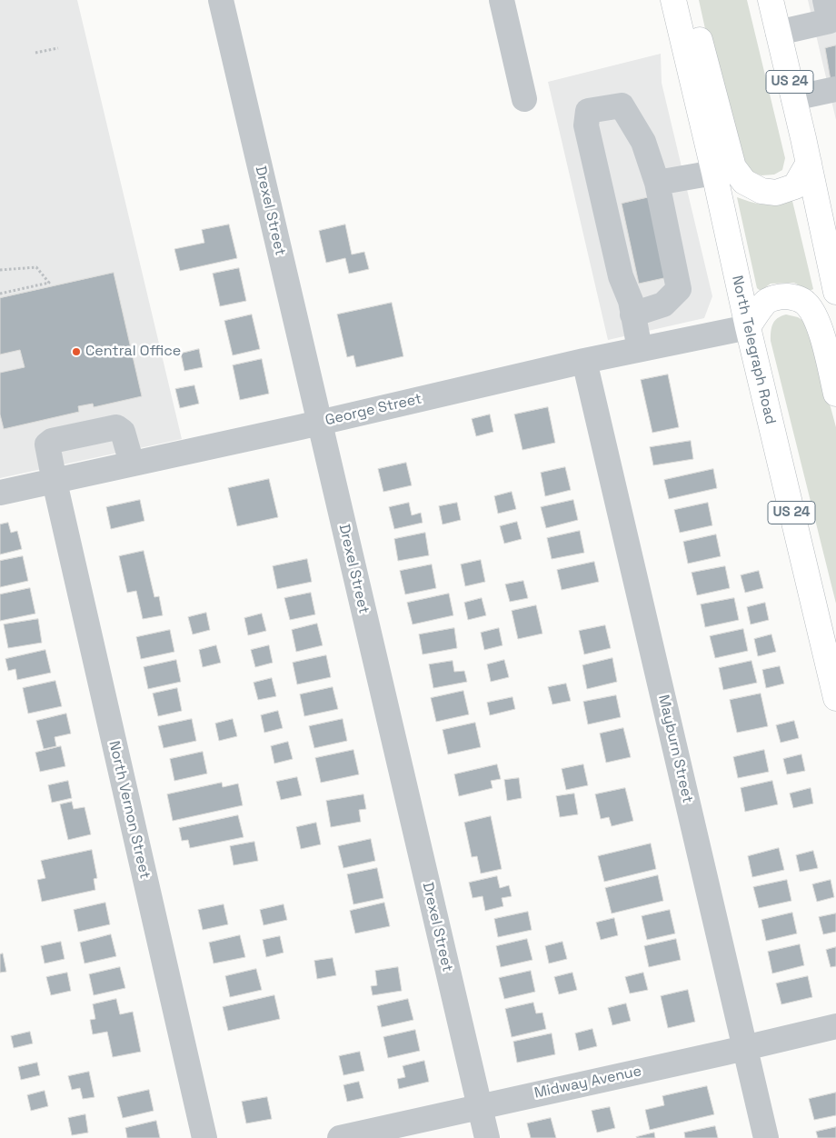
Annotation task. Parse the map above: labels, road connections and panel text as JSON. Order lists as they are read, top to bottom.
{
  "streets": {
    "main road": ["US 24", "North Telegraph Road"],
    "street": [
      "Drexel Street",
      "George Street",
      "Mayburn Street",
      "North Vernon Street",
      "Midway Avenue"
    ]
  },
  "crossings": [
    ["Drexel Street", "George Street"],
    ["Drexel Street", "Midway Avenue"],
    ["North Telegraph Road", "George Street"],
    ["George Street", "Mayburn Street"],
    ["George Street", "North Vernon Street"],
    ["Mayburn Street", "Midway Avenue"]
  ],
  "places": ["Central Office"]
}
